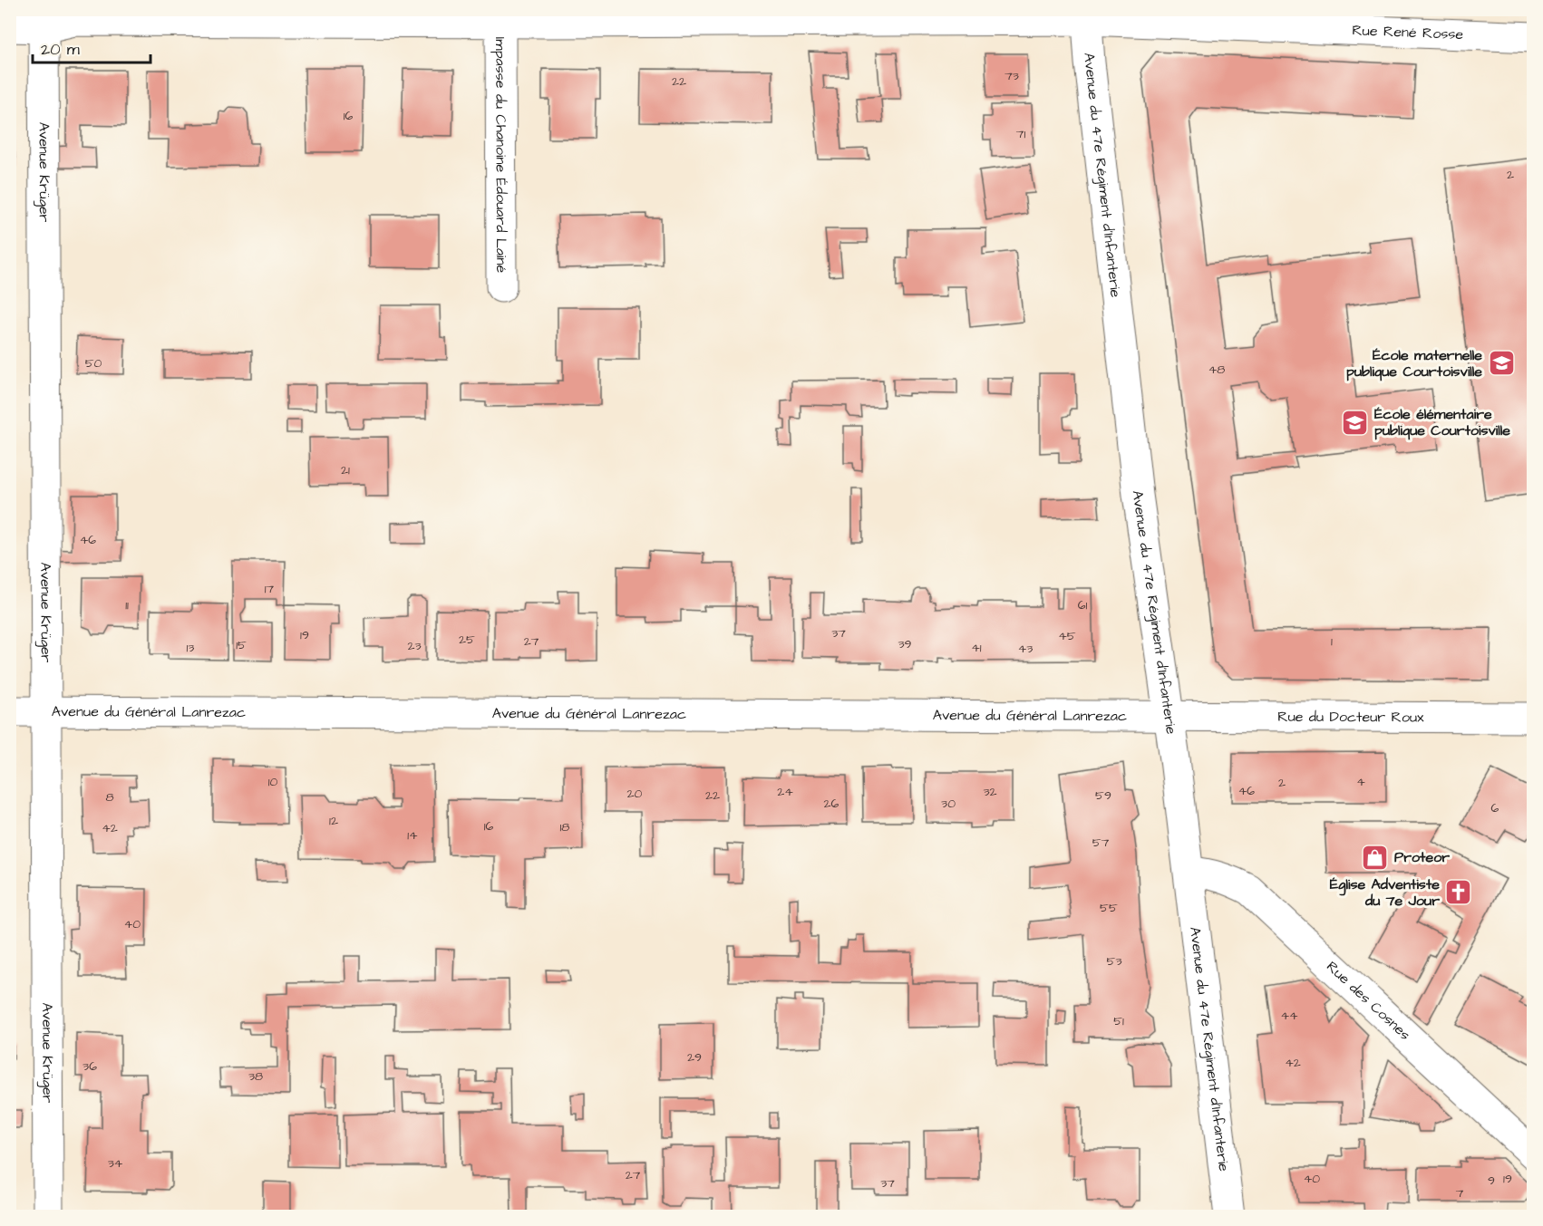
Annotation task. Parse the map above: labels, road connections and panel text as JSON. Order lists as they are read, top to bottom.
{
  "streets": {
    "street": [
      "Rue René Rosse",
      "Impasse du Chanoine Édouard Lainé",
      "Avenue Krüger",
      "Avenue du 47e Régiment d'Infanterie",
      "Avenue du Général Lanrezac",
      "Rue du Docteur Roux",
      "Rue des Cosnes"
    ]
  },
  "crossings": [
    ["Rue René Rosse", "Impasse du Chanoine Édouard Lainé"],
    ["Rue René Rosse", "Avenue Krüger"],
    ["Rue René Rosse", "Avenue du 47e Régiment d'Infanterie"],
    ["Avenue Krüger", "Avenue du Général Lanrezac"],
    ["Avenue du 47e Régiment d'Infanterie", "Avenue du Général Lanrezac"],
    ["Avenue du 47e Régiment d'Infanterie", "Rue du Docteur Roux"],
    ["Avenue du 47e Régiment d'Infanterie", "Rue des Cosnes"],
    ["Avenue du Général Lanrezac", "Rue du Docteur Roux"]
  ],
  "places": {
    "school or university": ["École maternelle publique Courtoisville", "École élémentaire publique Courtoisville"],
    "shop": ["Proteor"],
    "church": ["Église Adventiste du 7e Jour"]
  },
  "house_numbers": [
    "73",
    "22",
    "16",
    "71",
    "2",
    "50",
    "48",
    "21",
    "46",
    "17",
    "11",
    "61",
    "37",
    "19",
    "45",
    "25",
    "27",
    "1",
    "39",
    "15",
    "23",
    "13",
    "41",
    "43",
    "10",
    "4",
    "2",
    "46",
    "24",
    "32",
    "20",
    "22",
    "59",
    "8",
    "26",
    "30",
    "6",
    "12",
    "16",
    "18",
    "42",
    "14",
    "57",
    "55",
    "40",
    "53",
    "44",
    "51",
    "29",
    "42",
    "36",
    "38",
    "34",
    "27",
    "40",
    "19",
    "9",
    "37",
    "7"
  ],
  "scale_bar": "20 m"
}
